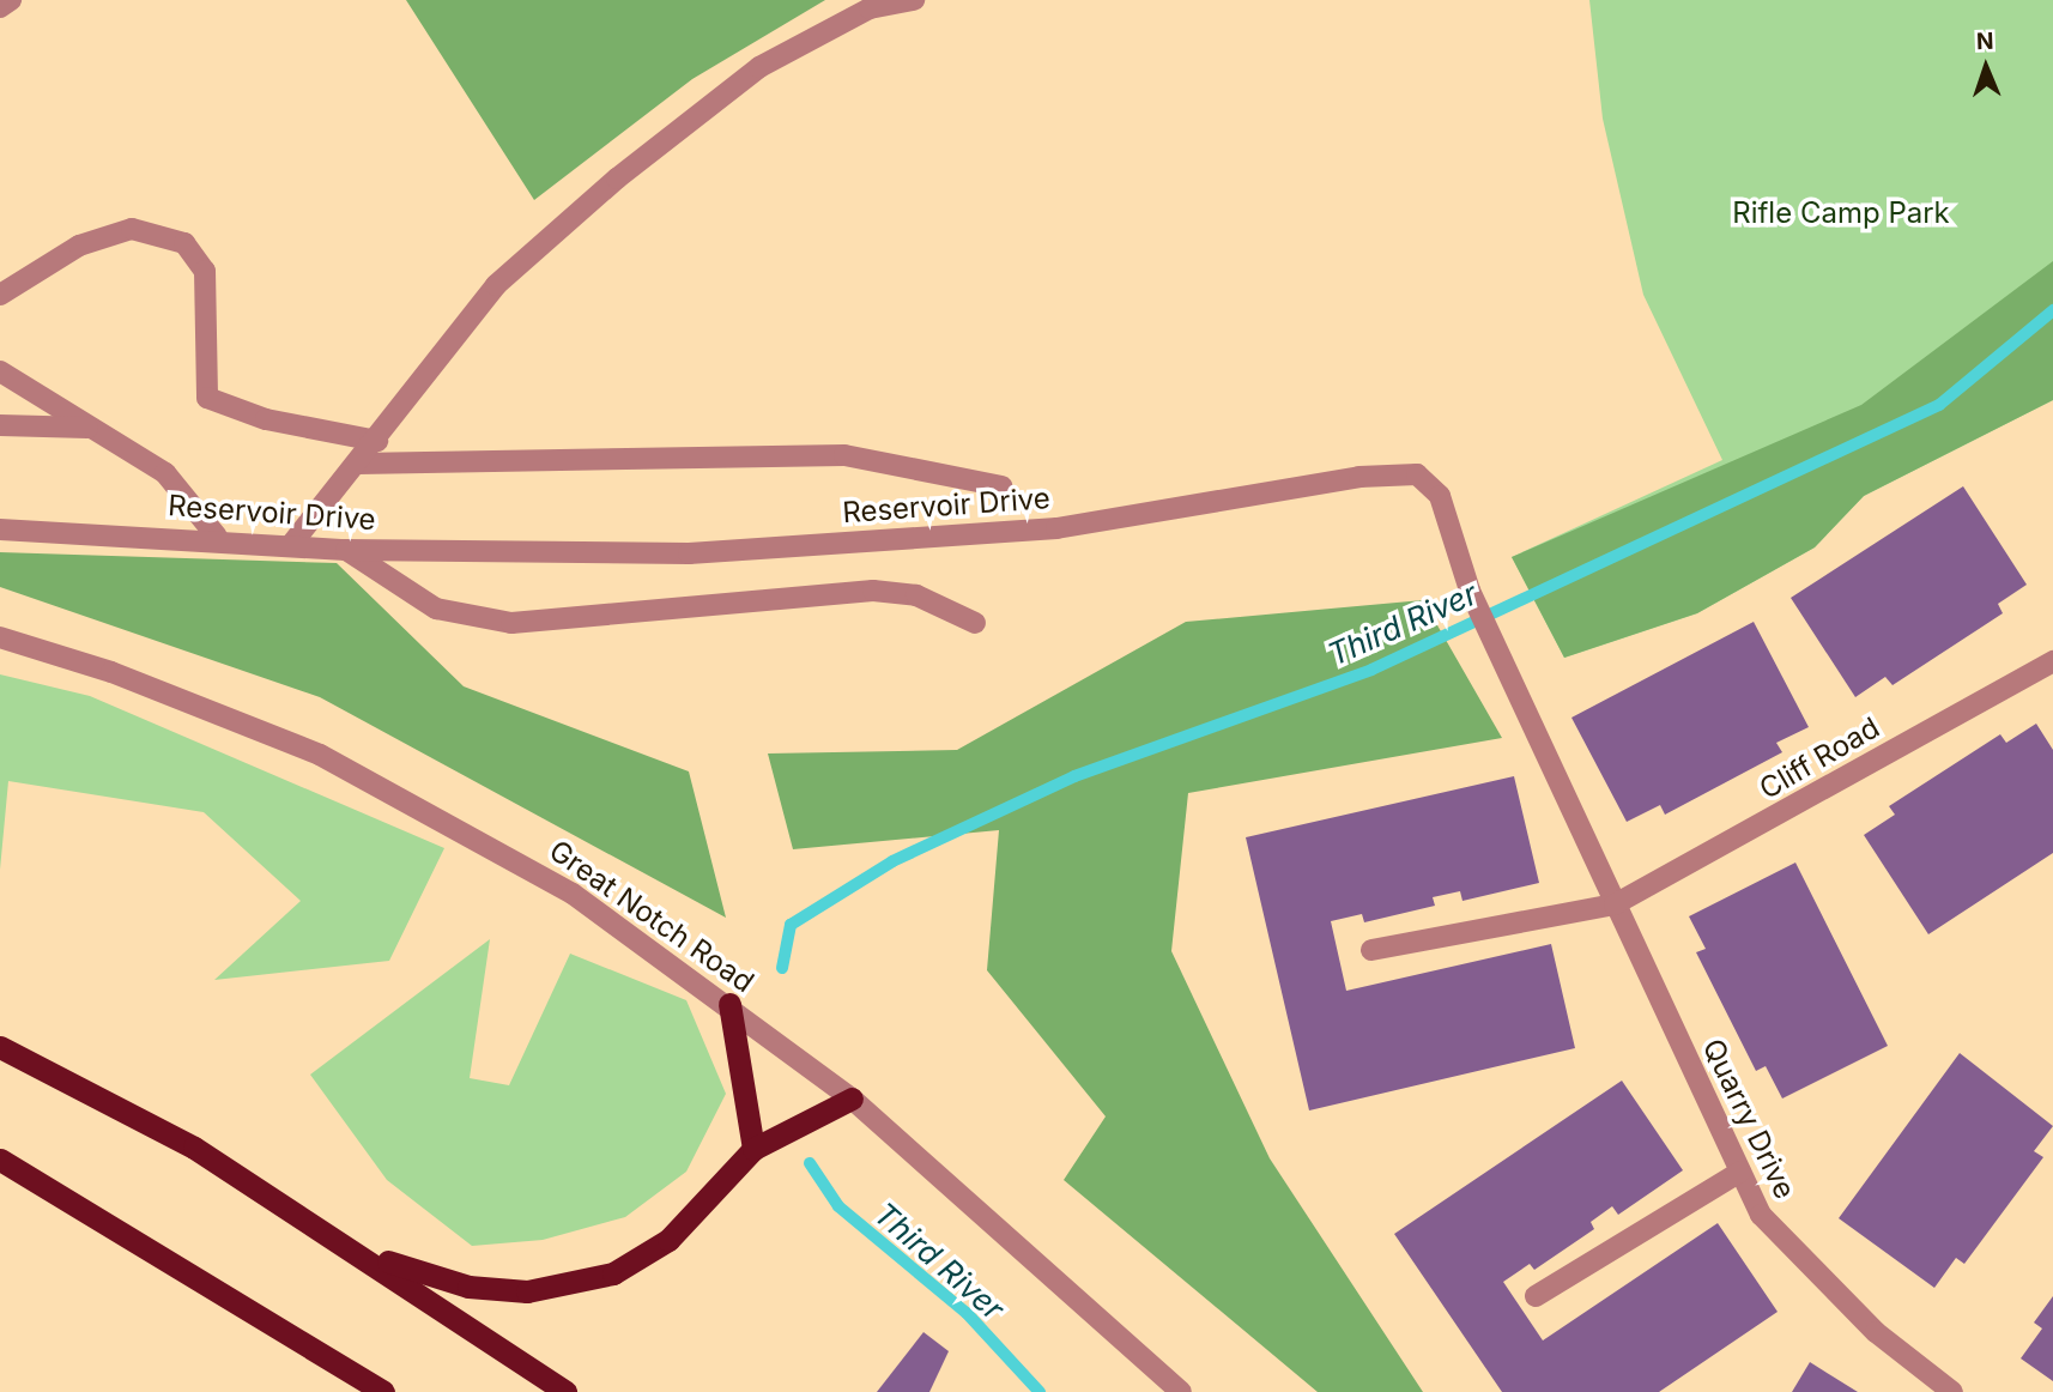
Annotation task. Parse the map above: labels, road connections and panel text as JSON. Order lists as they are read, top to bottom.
{
  "streets": {
    "street": [
      "Reservoir Drive",
      "Cliff Road",
      "Great Notch Road",
      "Quarry Drive"
    ]
  },
  "crossings": [
    ["Reservoir Drive", "Cliff Road"],
    ["Reservoir Drive", "Quarry Drive"],
    ["Cliff Road", "Quarry Drive"]
  ],
  "water": ["Third River"],
  "parks": ["Rifle Camp Park"],
  "north": "top"
}
